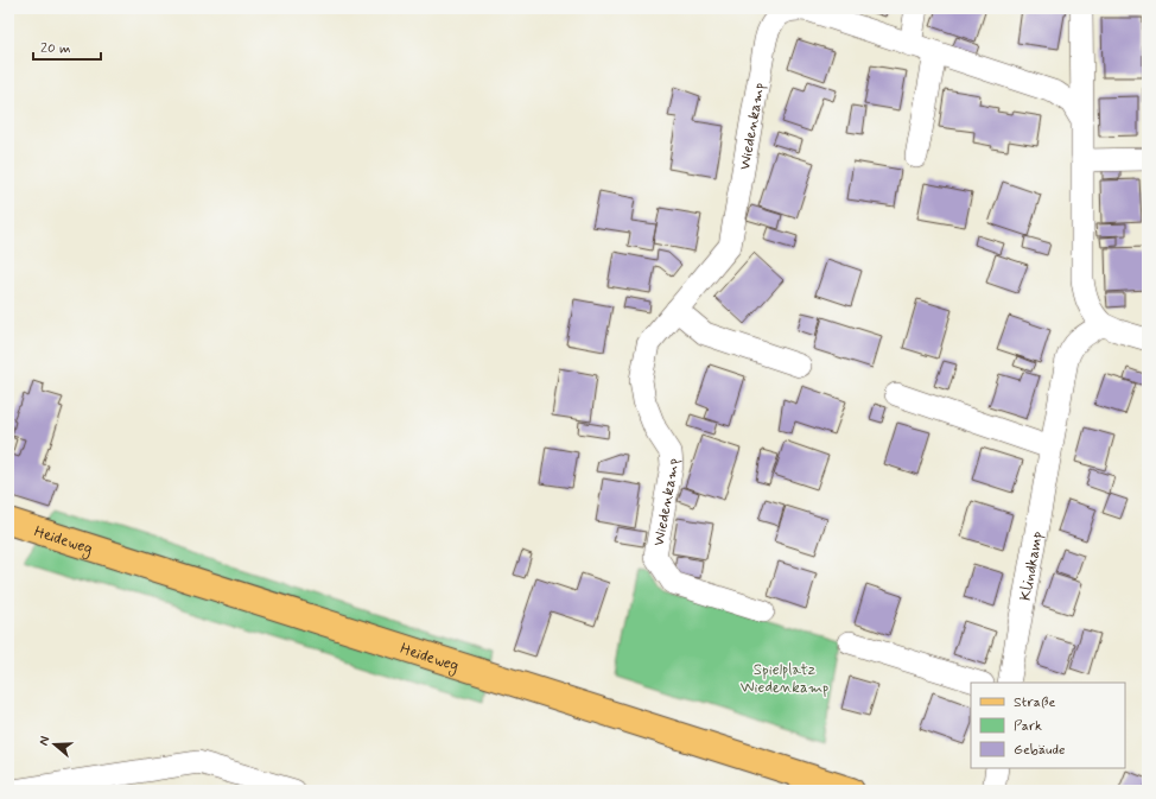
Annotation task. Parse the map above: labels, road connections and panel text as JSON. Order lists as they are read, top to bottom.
{
  "streets": {
    "main road": ["Heideweg"],
    "street": ["Wiedenkamp", "Klindkamp"]
  },
  "parks": ["Spielplatz Wiedenkamp"],
  "legend": ["Straße", "Park", "Gebäude"],
  "scale_bar": "20 m",
  "north": "left"
}
